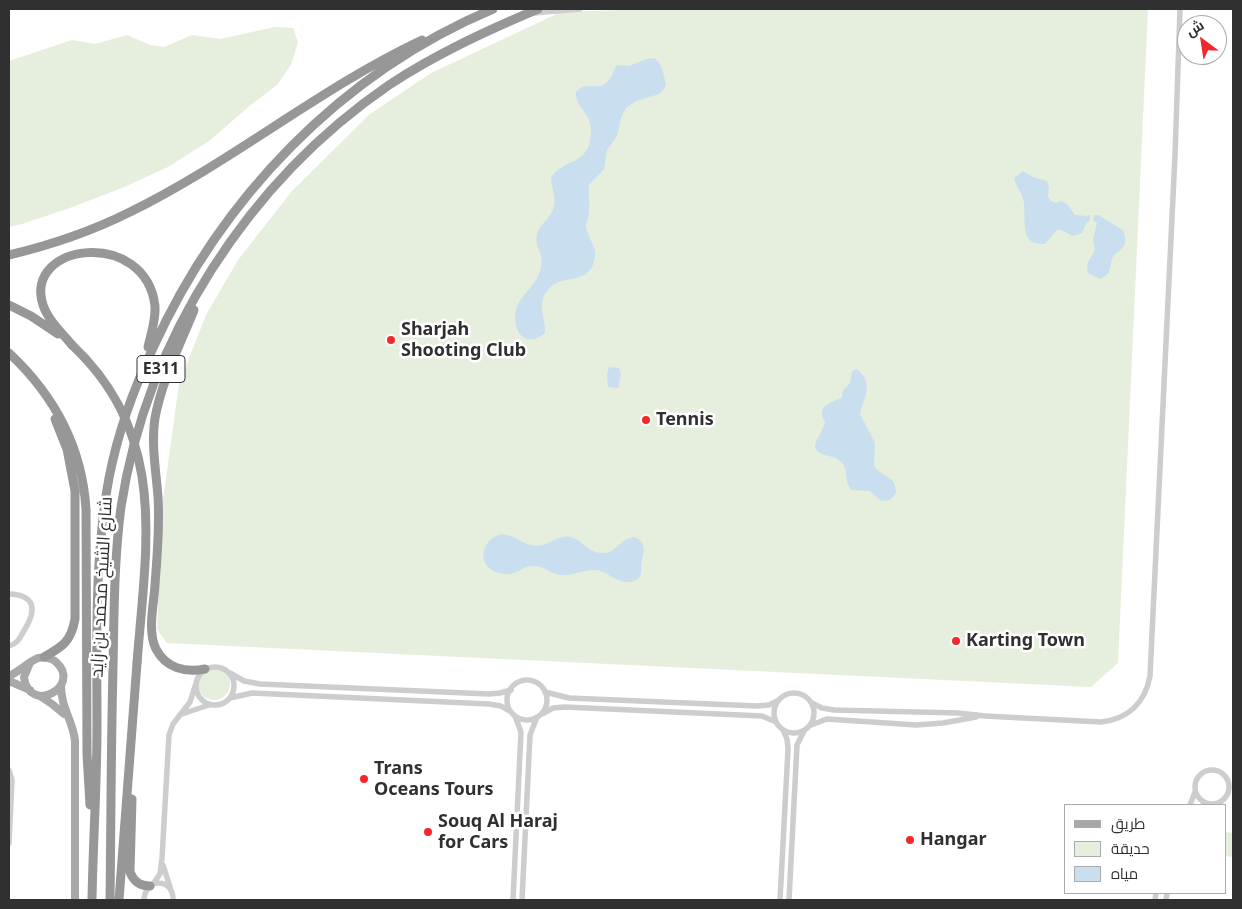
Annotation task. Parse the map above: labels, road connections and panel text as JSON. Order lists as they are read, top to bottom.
{
  "streets": {
    "highway": ["E311", "شارع الشيخ محمد بن زايد"]
  },
  "places": [
    "Sharjah Shooting Club",
    "Tennis",
    "Karting Town",
    "Trans Oceans Tours",
    "Souq Al Haraj for Cars",
    "Hangar"
  ],
  "legend": ["طريق", "حديقة", "مياه"],
  "north": "top left"
}
